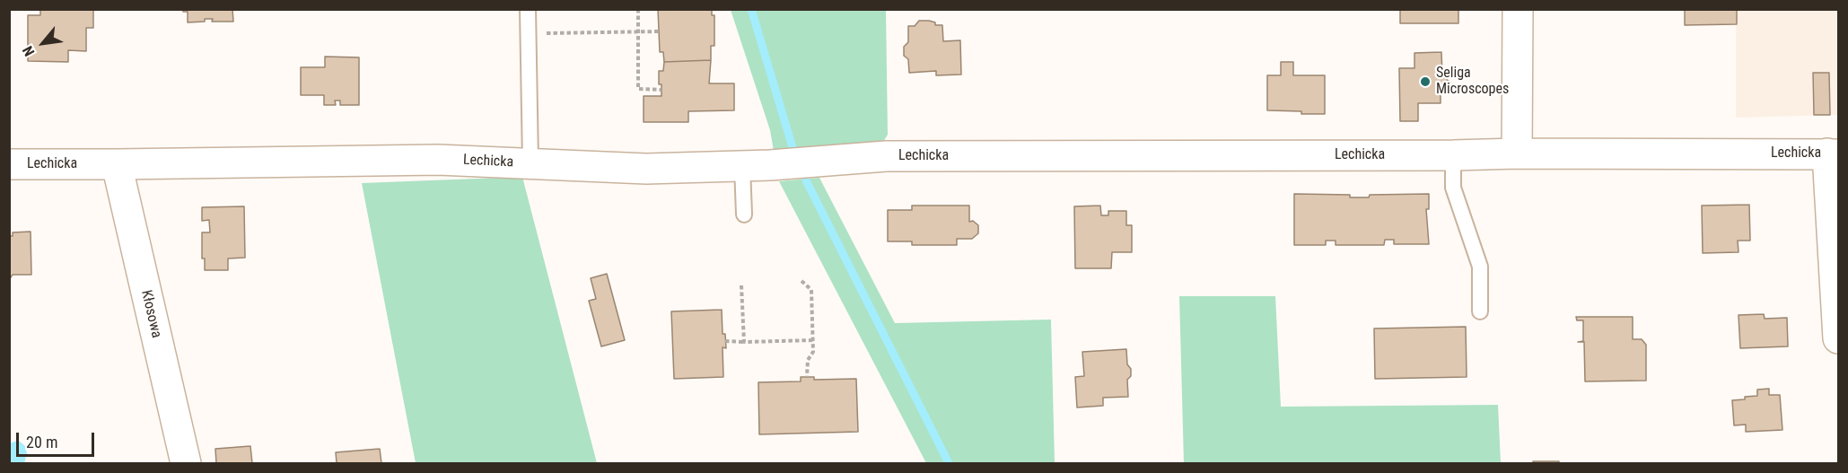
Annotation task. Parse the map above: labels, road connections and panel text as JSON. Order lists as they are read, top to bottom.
{
  "streets": {
    "street": ["Lechicka", "Kłosowa"]
  },
  "crossings": [
    ["Lechicka", "Kłosowa"]
  ],
  "places": ["Seliga Microscopes"],
  "scale_bar": "20 m",
  "north": "bottom left"
}
